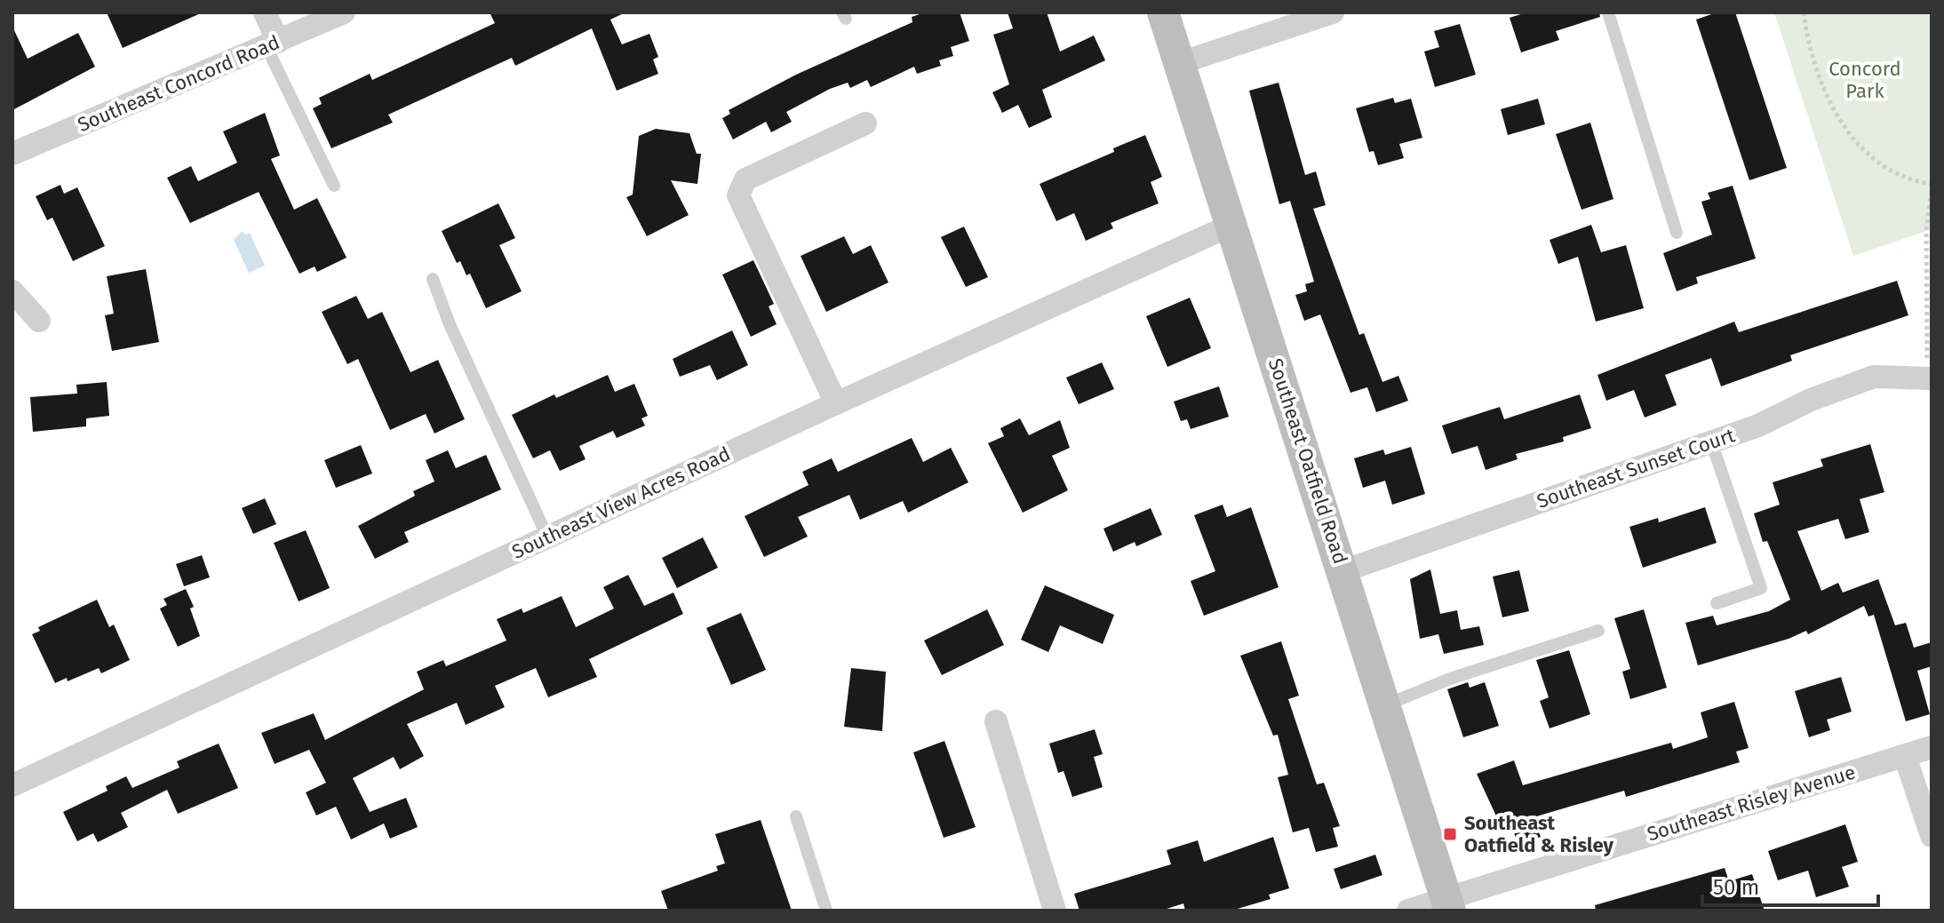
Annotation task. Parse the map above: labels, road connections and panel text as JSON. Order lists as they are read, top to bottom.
{
  "streets": {
    "main road": ["Southeast Oatfield Road"],
    "street": [
      "Southeast Concord Road",
      "Southeast Sunset Court",
      "Southeast View Acres Road",
      "Southeast Risley Avenue"
    ]
  },
  "crossings": [
    ["Southeast Oatfield Road", "Southeast Sunset Court"],
    ["Southeast Oatfield Road", "Southeast View Acres Road"],
    ["Southeast Oatfield Road", "Southeast Risley Avenue"]
  ],
  "parks": ["Concord Park"],
  "places": {
    "transit": ["Southeast Oatfield & Risley"]
  },
  "scale_bar": "50 m"
}
